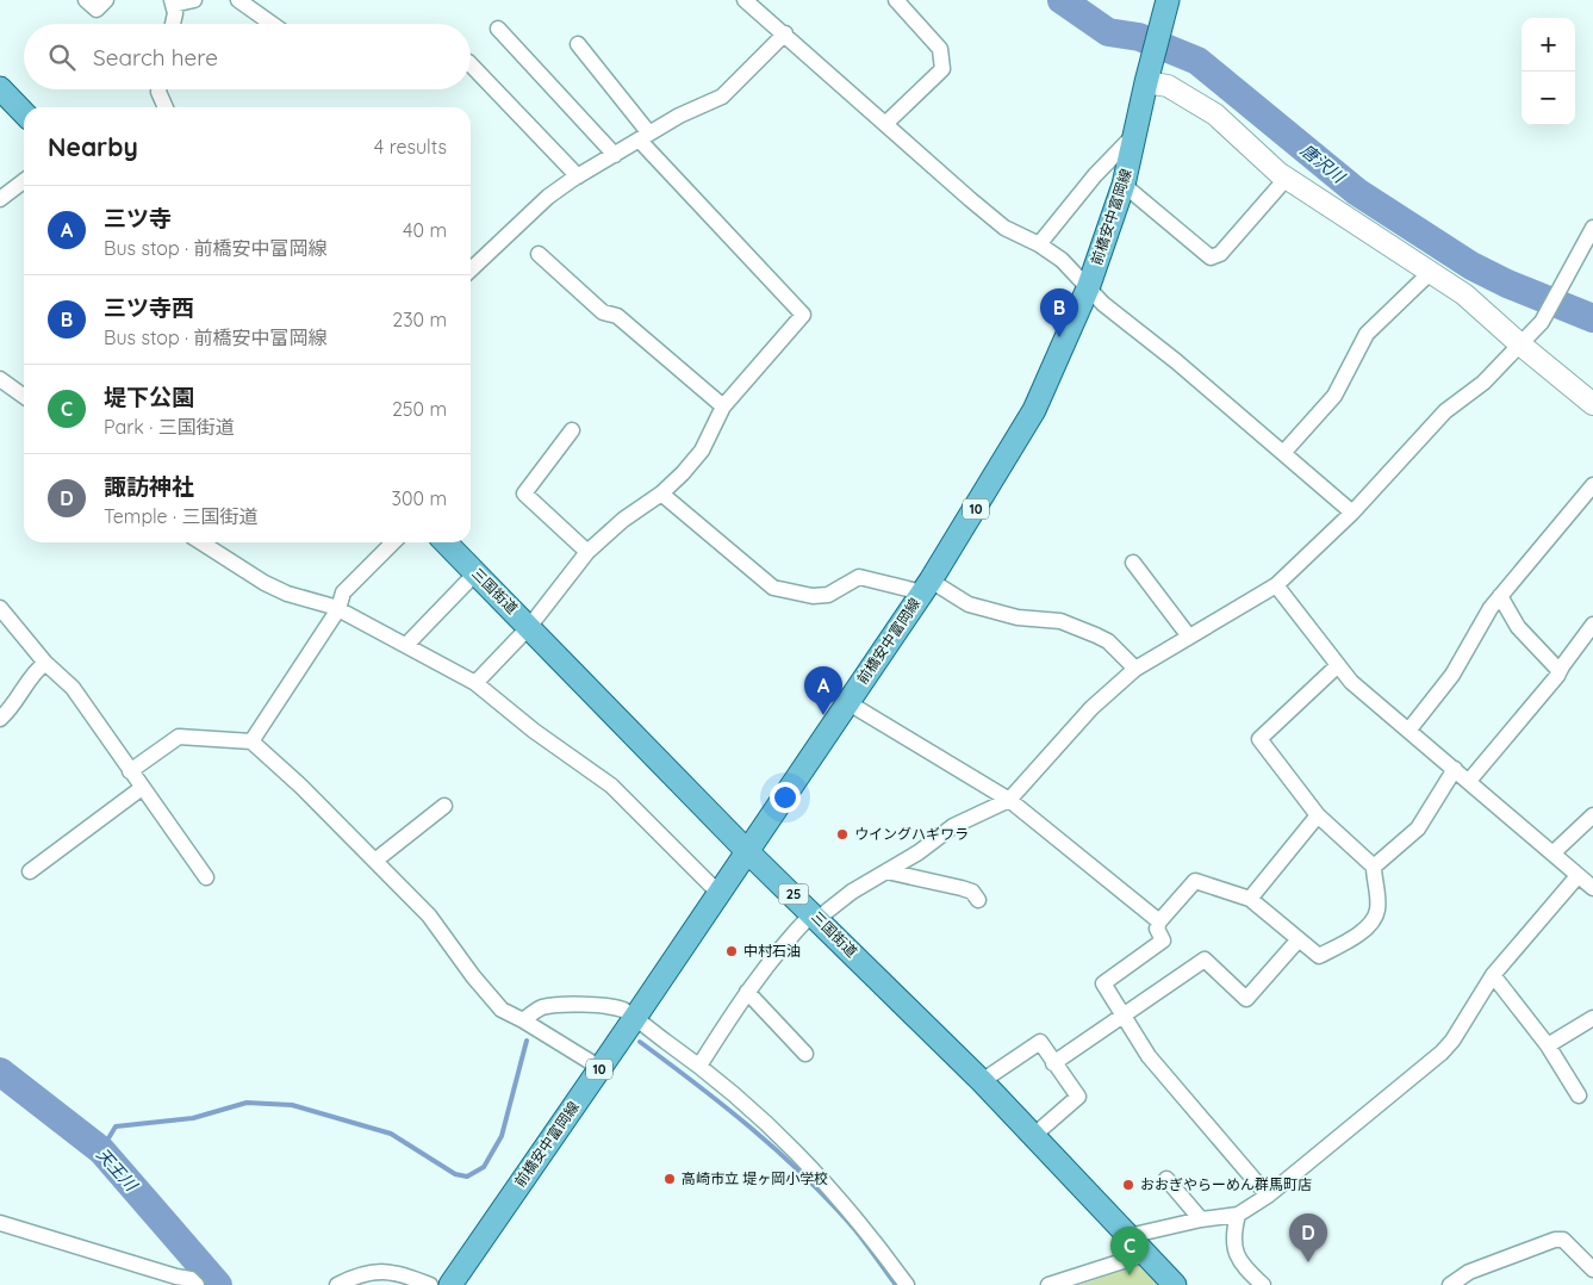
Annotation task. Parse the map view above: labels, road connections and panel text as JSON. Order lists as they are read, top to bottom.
{
  "streets": {
    "main road": [
      "前橋安中富岡線",
      "10",
      "三国街道",
      "25"
    ]
  },
  "crossings": [
    ["前橋安中富岡線", "三国街道"]
  ],
  "water": ["唐沢川", "天王川"],
  "places": [
    "ウイングハギワラ",
    "中村石油",
    "高崎市立 堤ヶ岡小学校",
    "おおぎやらーめん群馬町店"
  ],
  "page": {
    "map_buttons": ["+", "−"],
    "search": "Search here",
    "heading": ["Nearby", "4 results"],
    "list": [
      {
        "mark": "A",
        "name": "三ツ寺",
        "note": "Bus stop · 前橋安中富岡線",
        "value": "40 m"
      },
      {
        "mark": "B",
        "name": "三ツ寺西",
        "note": "Bus stop · 前橋安中富岡線",
        "value": "230 m"
      },
      {
        "mark": "C",
        "name": "堤下公園",
        "note": "Park · 三国街道",
        "value": "250 m"
      },
      {
        "mark": "D",
        "name": "諏訪神社",
        "note": "Temple · 三国街道",
        "value": "300 m"
      }
    ],
    "pins": [
      "B",
      "A",
      "D",
      "C"
    ]
  }
}
